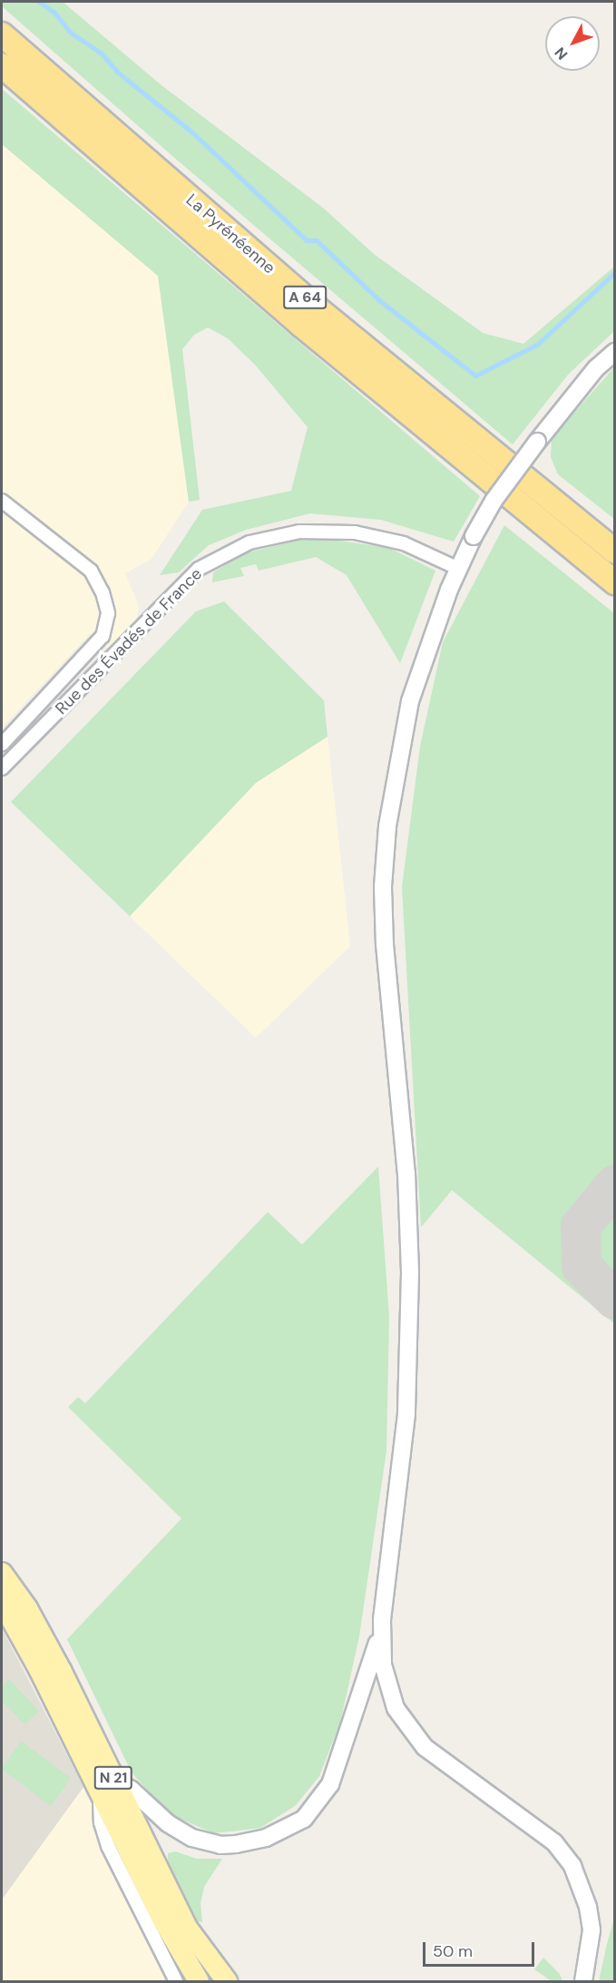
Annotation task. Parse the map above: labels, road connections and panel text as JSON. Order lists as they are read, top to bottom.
{
  "streets": {
    "highway": ["La Pyrénéenne", "A 64"],
    "main road": ["N 21"],
    "street": ["Rue des Évadés de France"]
  },
  "scale_bar": "50 m",
  "north": "bottom left"
}
